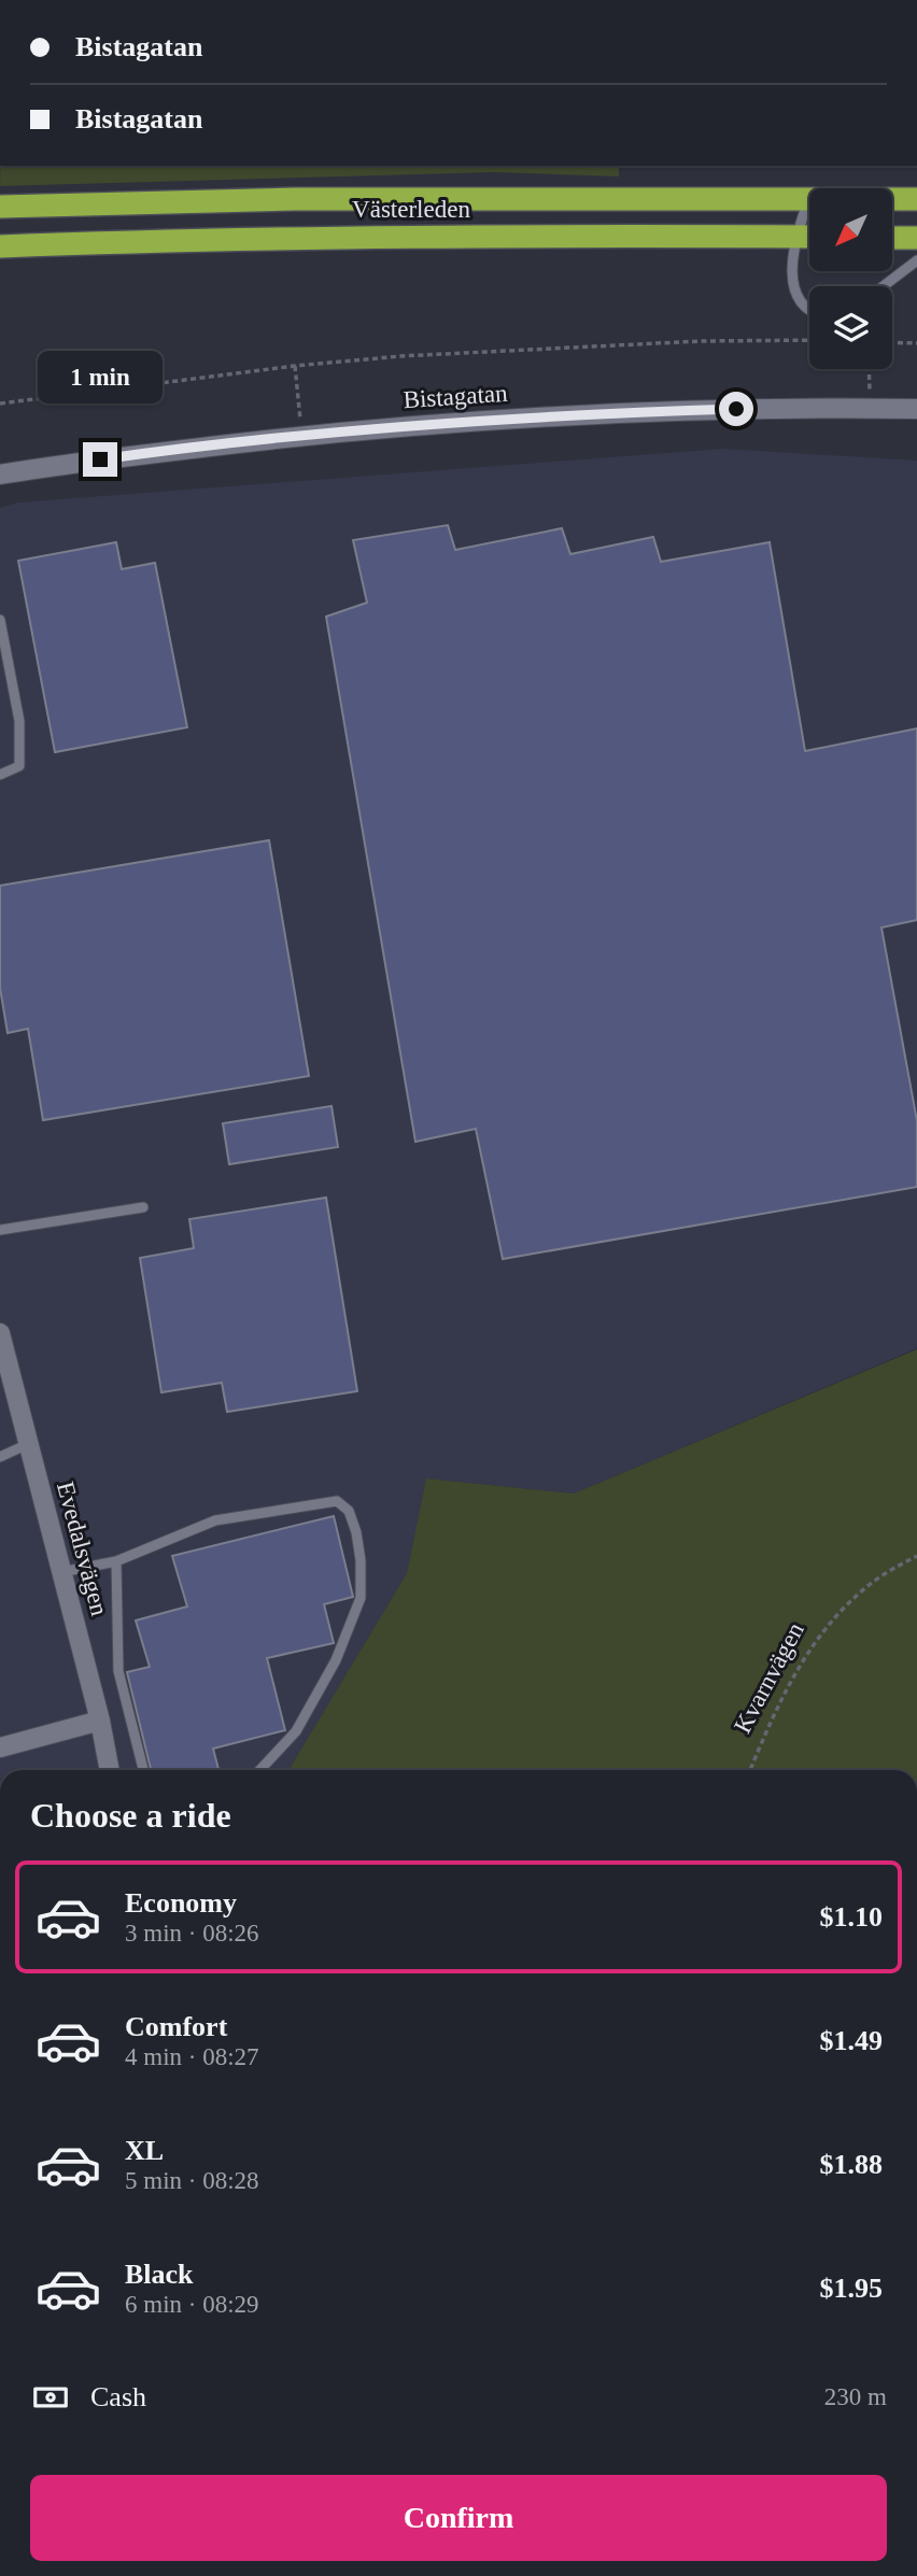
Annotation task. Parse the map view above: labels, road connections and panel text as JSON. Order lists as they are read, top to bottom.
{
  "streets": {
    "highway": ["Västerleden"],
    "street": ["Bistagatan", "Evedalsvägen"],
    "path": ["Kvarnvägen"]
  },
  "north": "bottom left",
  "page": {
    "banner": ["Bistagatan", "Bistagatan"],
    "bubble": "1 min",
    "heading": "Choose a ride",
    "list": [
      {
        "name": "Economy",
        "note": "3 min · 08:26",
        "value": "$1.10"
      },
      {
        "name": "Comfort",
        "note": "4 min · 08:27",
        "value": "$1.49"
      },
      {
        "name": "XL",
        "note": "5 min · 08:28",
        "value": "$1.88"
      },
      {
        "name": "Black",
        "note": "6 min · 08:29",
        "value": "$1.95"
      }
    ],
    "pay": ["Cash", "230 m"],
    "buttons": "Confirm"
  }
}
